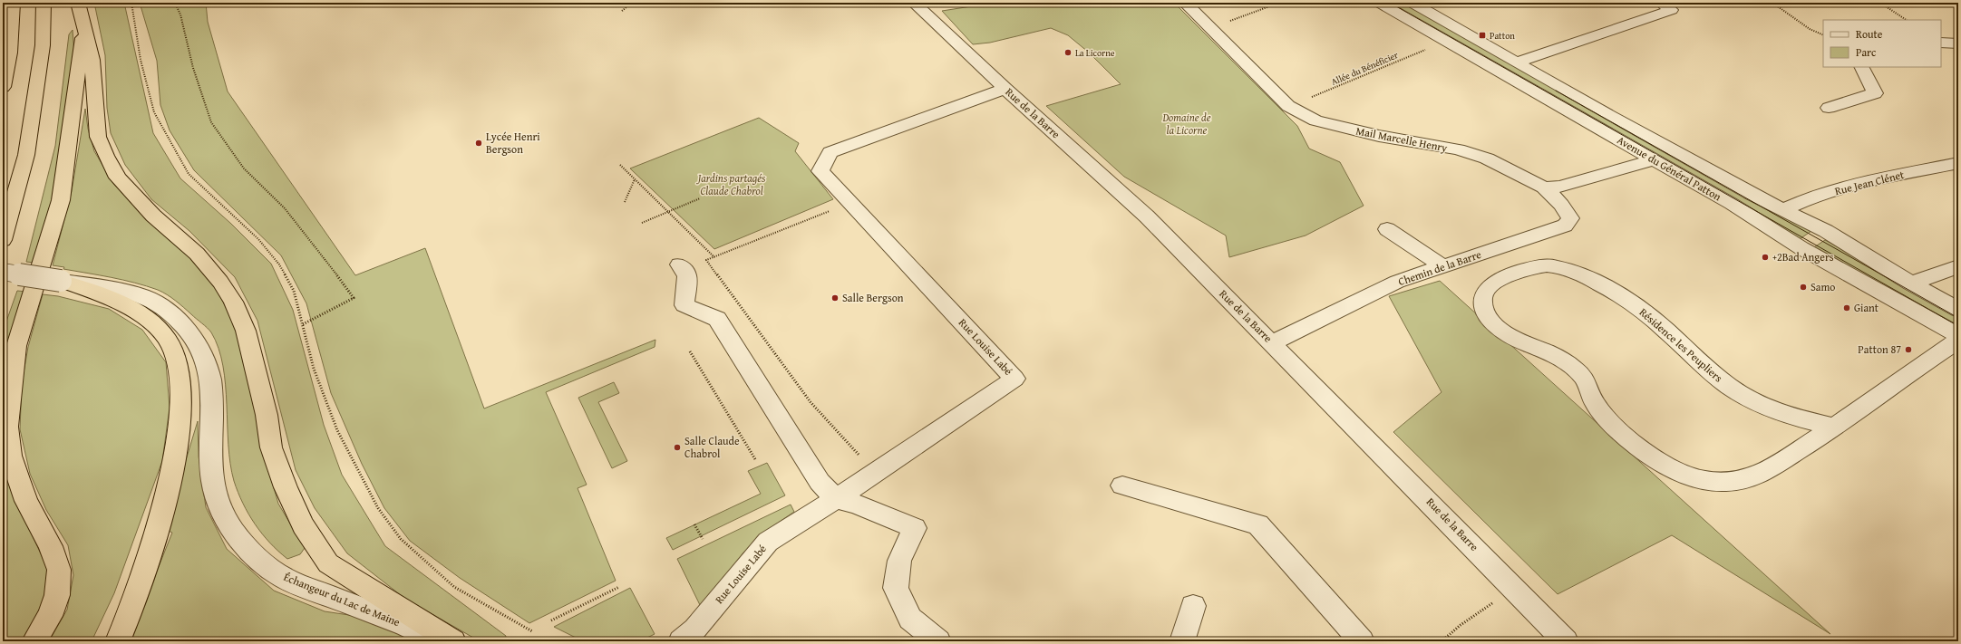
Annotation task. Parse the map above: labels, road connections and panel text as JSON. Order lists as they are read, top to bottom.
{
  "streets": {
    "street": [
      "Rue de la Barre",
      "Mail Marcelle Henry",
      "Avenue du Général Patton",
      "Rue Jean Clénet",
      "Chemin de la Barre",
      "Résidence les Peupliers",
      "Rue Louise Labé",
      "Échangeur du Lac de Maine"
    ],
    "path": ["Allée du Bénéficier"]
  },
  "crossings": [
    ["Rue de la Barre", "Chemin de la Barre"],
    ["Rue de la Barre", "Rue Louise Labé"],
    ["Mail Marcelle Henry", "Chemin de la Barre"],
    ["Avenue du Général Patton", "Rue Jean Clénet"]
  ],
  "parks": ["Domaine de la Licorne", "Jardins partagés Claude Chabrol"],
  "places": {
    "transit": ["Patton"],
    "other": [
      "La Licorne",
      "Lycée Henri Bergson",
      "+2Bad Angers",
      "Samo",
      "Salle Bergson",
      "Giant",
      "Patton 87",
      "Salle Claude Chabrol"
    ]
  },
  "legend": ["Route", "Parc"]
}
